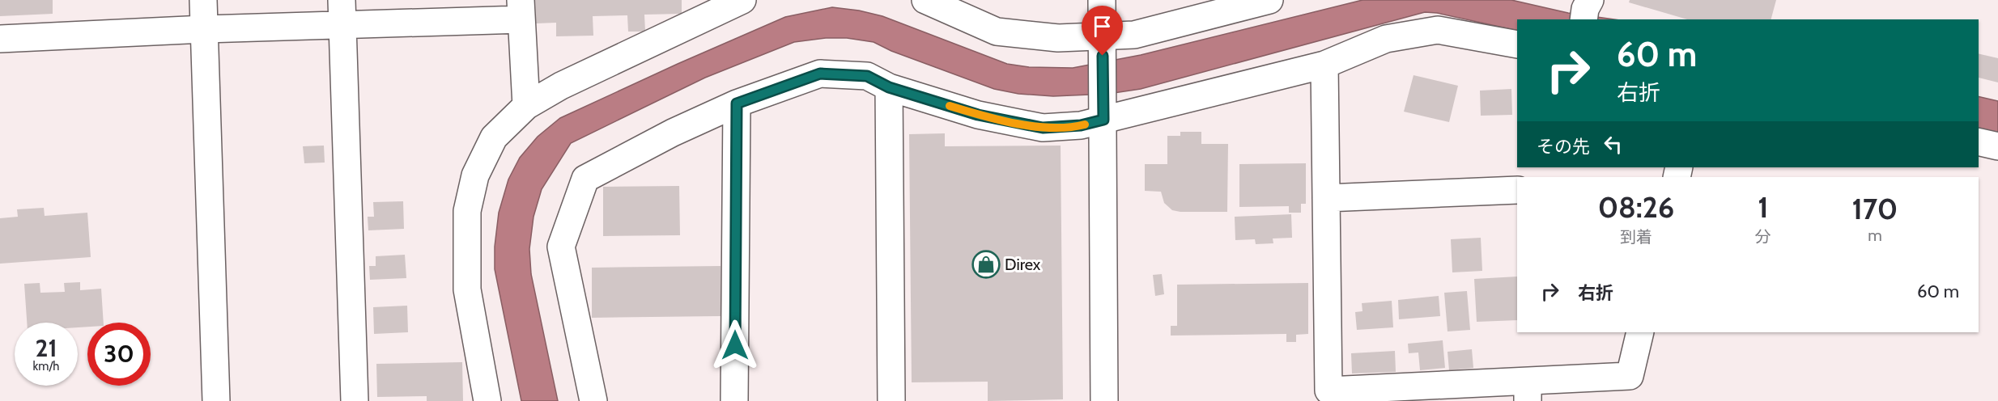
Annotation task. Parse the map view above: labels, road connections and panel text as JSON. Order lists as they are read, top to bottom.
{
  "places": {
    "shop": ["Direx"]
  },
  "page": {
    "turn": ["60 m", "右折"],
    "then": "その先",
    "eta": [
      "08:26",
      "到着",
      "1",
      "分",
      "170",
      "m"
    ],
    "list": [
      {
        "name": "右折",
        "value": "60 m"
      }
    ],
    "speed": "21 km/h",
    "limit": "30"
  }
}
